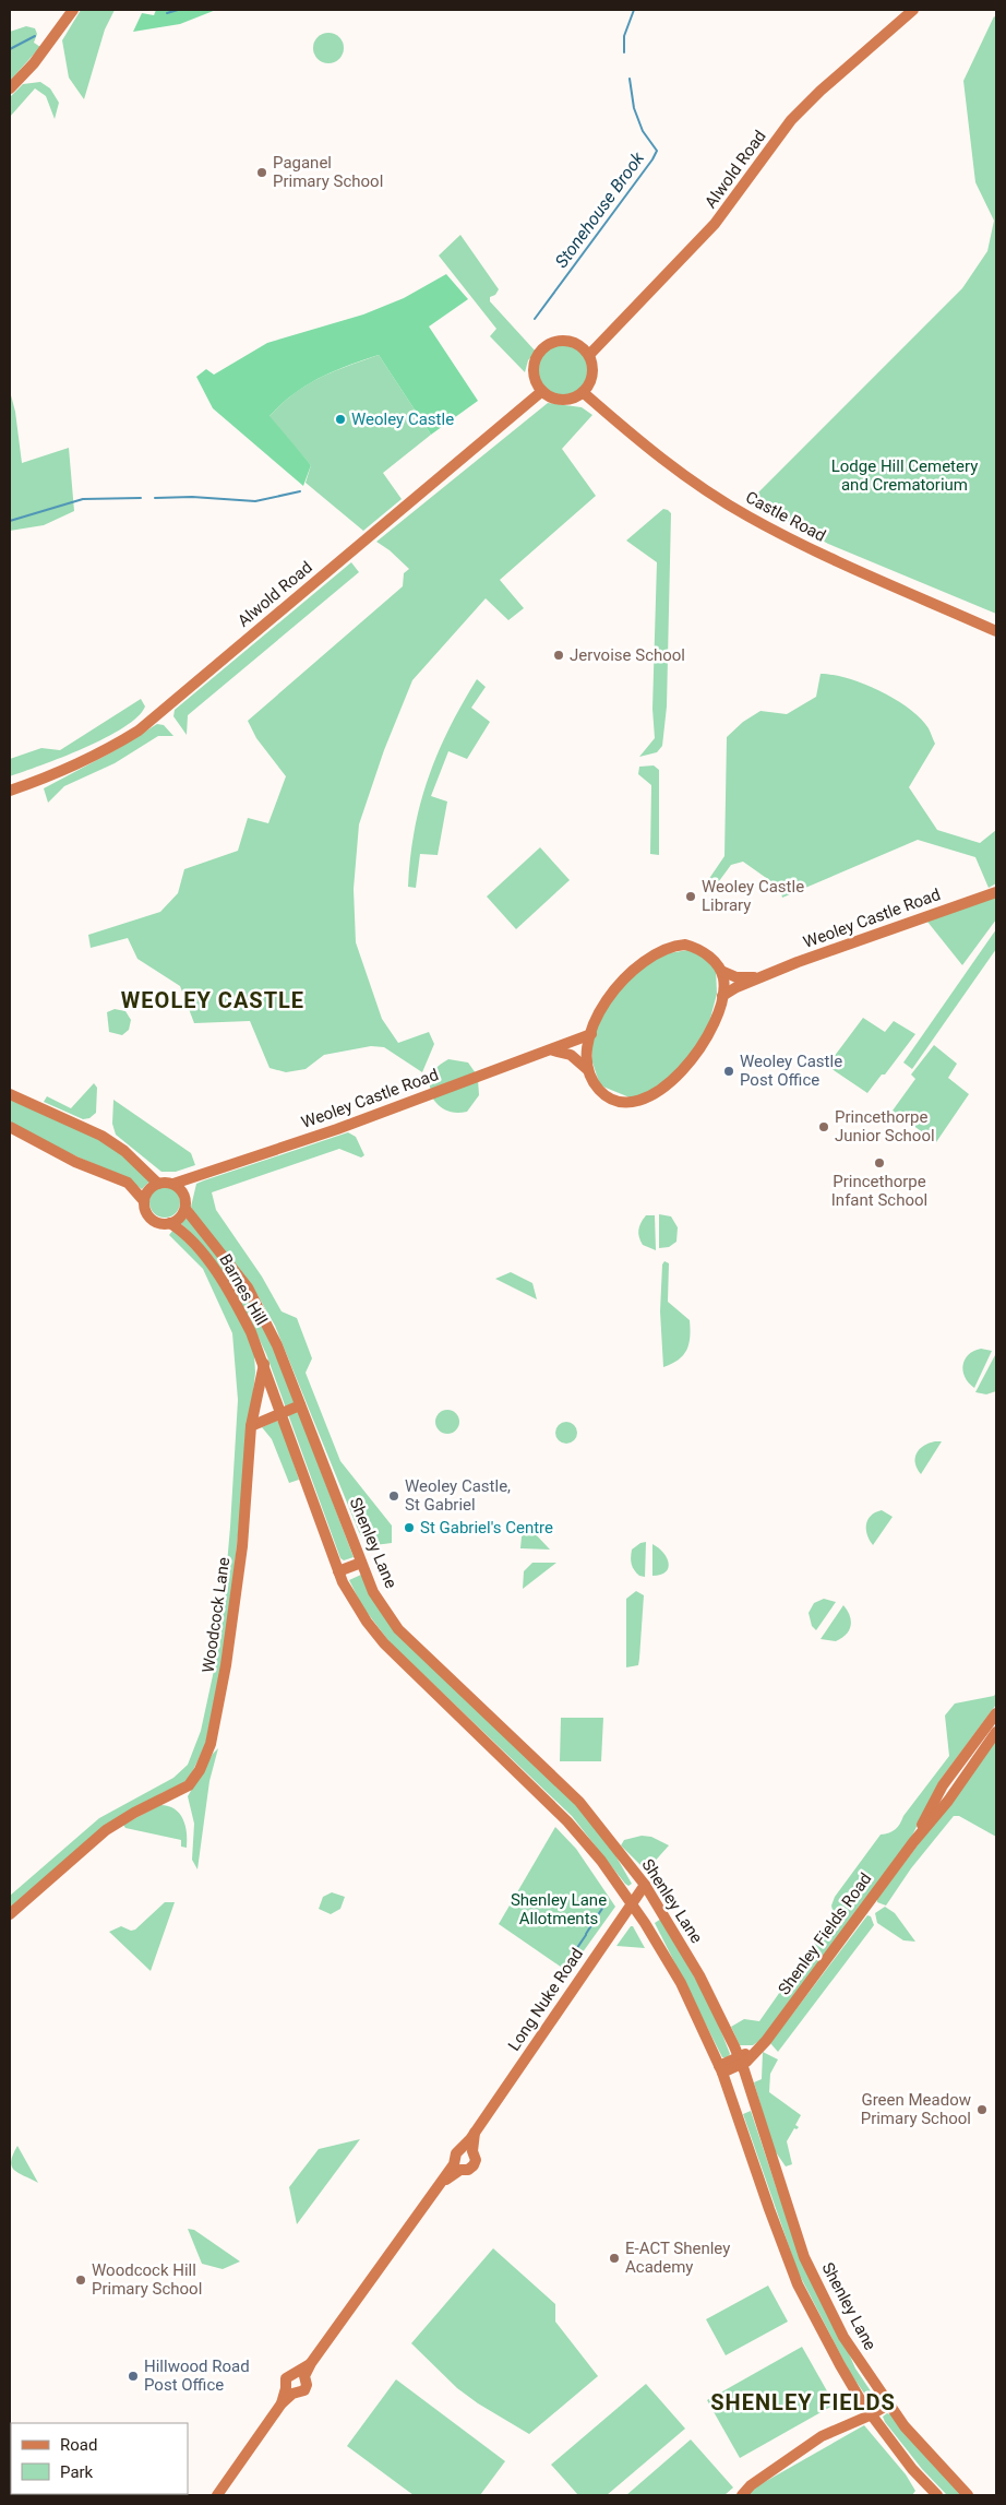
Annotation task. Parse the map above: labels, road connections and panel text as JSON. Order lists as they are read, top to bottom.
{
  "streets": {
    "street": [
      "Alwold Road",
      "Castle Road",
      "Weoley Castle Road",
      "Barnes Hill",
      "Shenley Lane",
      "Woodcock Lane",
      "Shenley Fields Road",
      "Long Nuke Road"
    ]
  },
  "crossings": [
    ["Alwold Road", "Castle Road"],
    ["Weoley Castle Road", "Barnes Hill"],
    ["Barnes Hill", "Shenley Lane"],
    ["Barnes Hill", "Woodcock Lane"],
    ["Shenley Lane", "Shenley Fields Road"],
    ["Shenley Lane", "Long Nuke Road"]
  ],
  "districts": ["WEOLEY CASTLE", "SHENLEY FIELDS"],
  "water": ["Stonehouse Brook"],
  "parks": ["Lodge Hill Cemetery and Crematorium", "Shenley Lane Allotments"],
  "places": [
    "Paganel Primary School",
    "Weoley Castle",
    "Jervoise School",
    "Weoley Castle Library",
    "Weoley Castle Post Office",
    "Princethorpe Junior School",
    "Princethorpe Infant School",
    "Weoley Castle, St Gabriel",
    "St Gabriel's Centre",
    "Green Meadow Primary School",
    "E-ACT Shenley Academy",
    "Woodcock Hill Primary School",
    "Hillwood Road Post Office"
  ],
  "legend": ["Road", "Park"]
}
